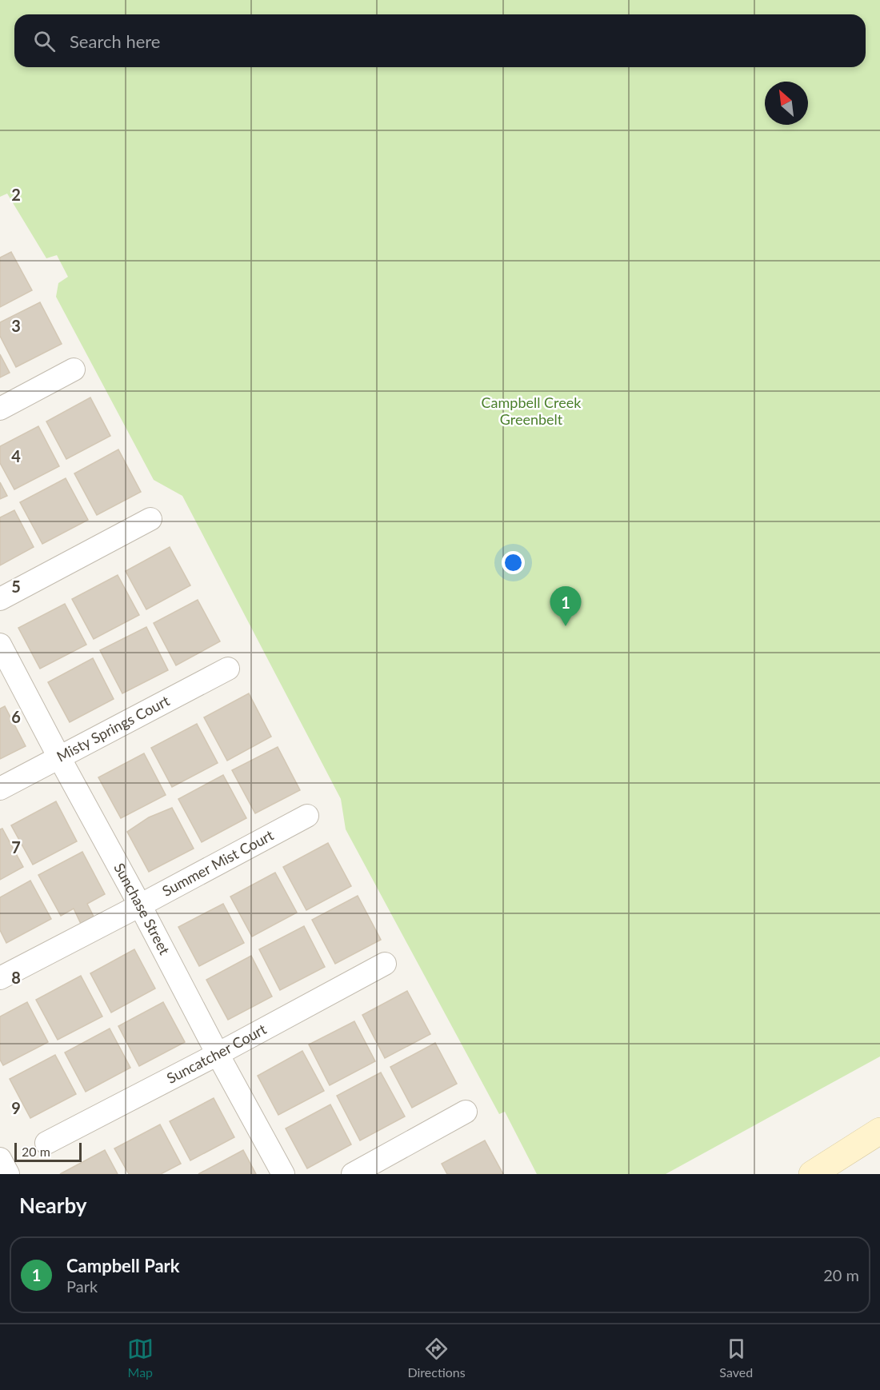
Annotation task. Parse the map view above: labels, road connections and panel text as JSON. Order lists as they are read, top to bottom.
{
  "streets": {
    "street": [
      "Misty Springs Court",
      "Summer Mist Court",
      "Sunchase Street",
      "Suncatcher Court"
    ]
  },
  "crossings": [
    ["Misty Springs Court", "Sunchase Street"],
    ["Summer Mist Court", "Sunchase Street"],
    ["Sunchase Street", "Suncatcher Court"]
  ],
  "parks": ["Campbell Creek Greenbelt"],
  "scale_bar": "20 m",
  "north": "top left",
  "page": {
    "search": "Search here",
    "pins": "1",
    "scale": "20 m",
    "heading": "Nearby",
    "list": [
      {
        "mark": "1",
        "name": "Campbell Park",
        "note": "Park",
        "value": "20 m"
      }
    ],
    "nav": ["Map", "Directions", "Saved"]
  },
  "grid": {
    "rows": [
      "2",
      "3",
      "4",
      "5",
      "6",
      "7",
      "8",
      "9"
    ]
  }
}
